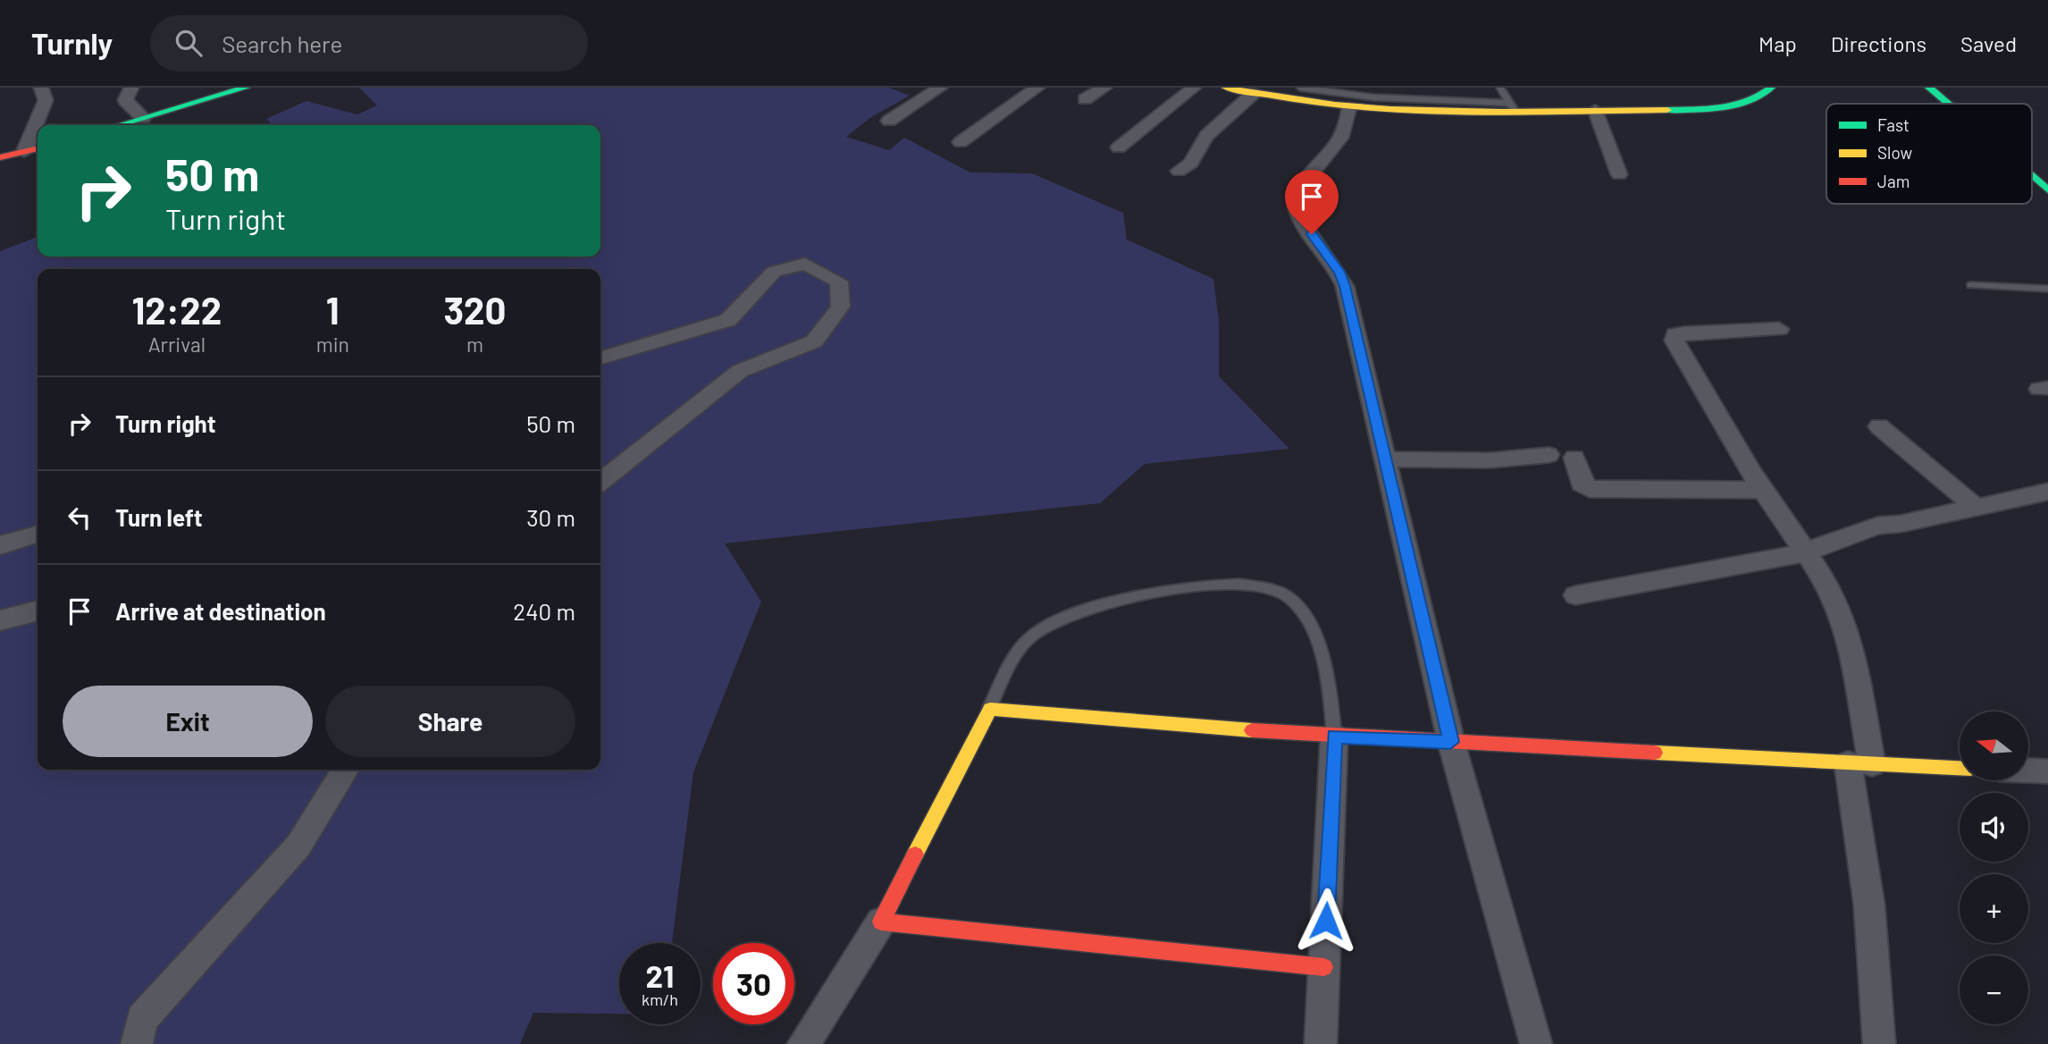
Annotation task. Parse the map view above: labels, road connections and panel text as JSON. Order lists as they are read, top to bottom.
{
  "legend": ["Fast", "Slow", "Jam"],
  "north": "left",
  "page": {
    "header": "Turnly",
    "search": "Search here",
    "nav": ["Map", "Directions", "Saved"],
    "turn": ["50 m", "Turn right"],
    "eta": [
      "12:22",
      "Arrival",
      "1",
      "min",
      "320",
      "m"
    ],
    "list": [
      {
        "name": "Turn right",
        "value": "50 m"
      },
      {
        "name": "Turn left",
        "value": "30 m"
      },
      {
        "name": "Arrive at destination",
        "value": "240 m"
      }
    ],
    "buttons": ["Exit", "Share"],
    "map_buttons": ["+", "−"],
    "speed": "21 km/h",
    "limit": "30"
  }
}
